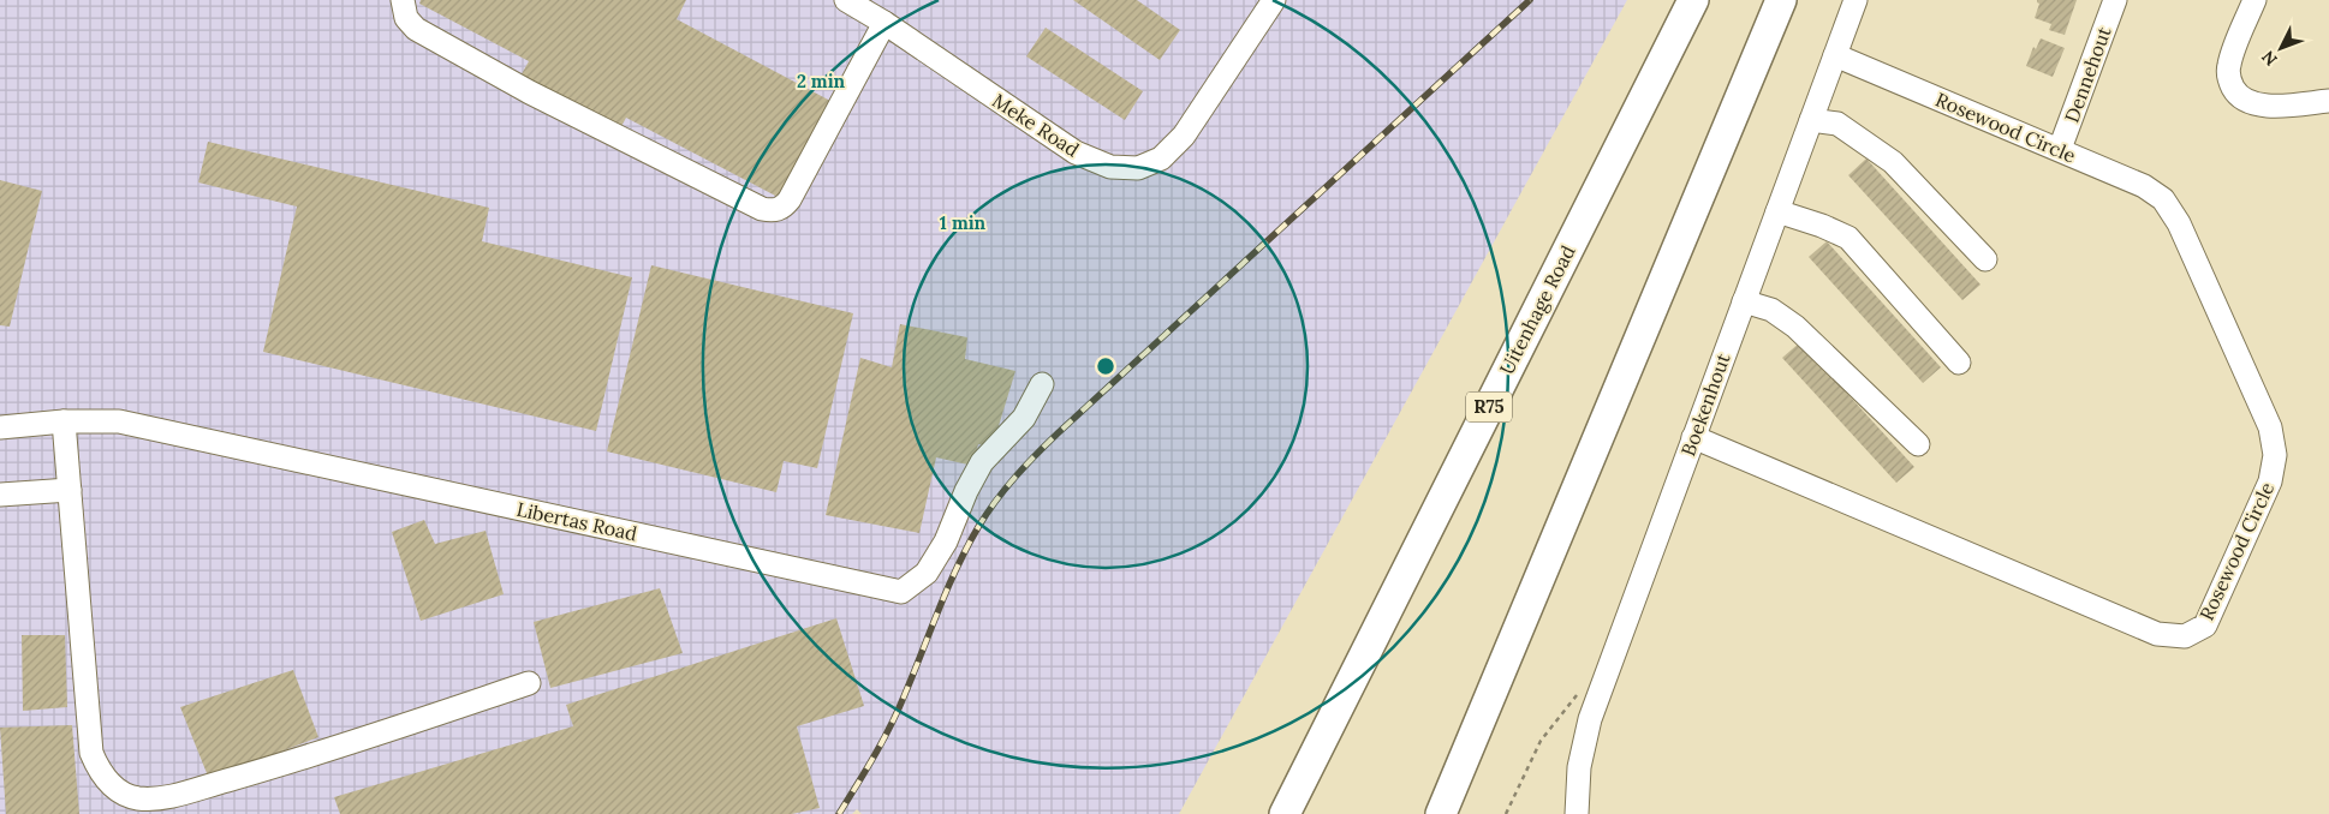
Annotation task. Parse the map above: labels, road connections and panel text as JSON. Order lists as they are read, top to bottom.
{
  "streets": {
    "main road": ["Uitenhage Road", "R75"],
    "street": [
      "Dennehout",
      "Meke Road",
      "Rosewood Circle",
      "Boekenhout",
      "Libertas Road"
    ]
  },
  "crossings": [
    ["Dennehout", "Rosewood Circle"],
    ["Rosewood Circle", "Boekenhout"]
  ],
  "north": "bottom left",
  "rings": ["2 min", "1 min"]
}
